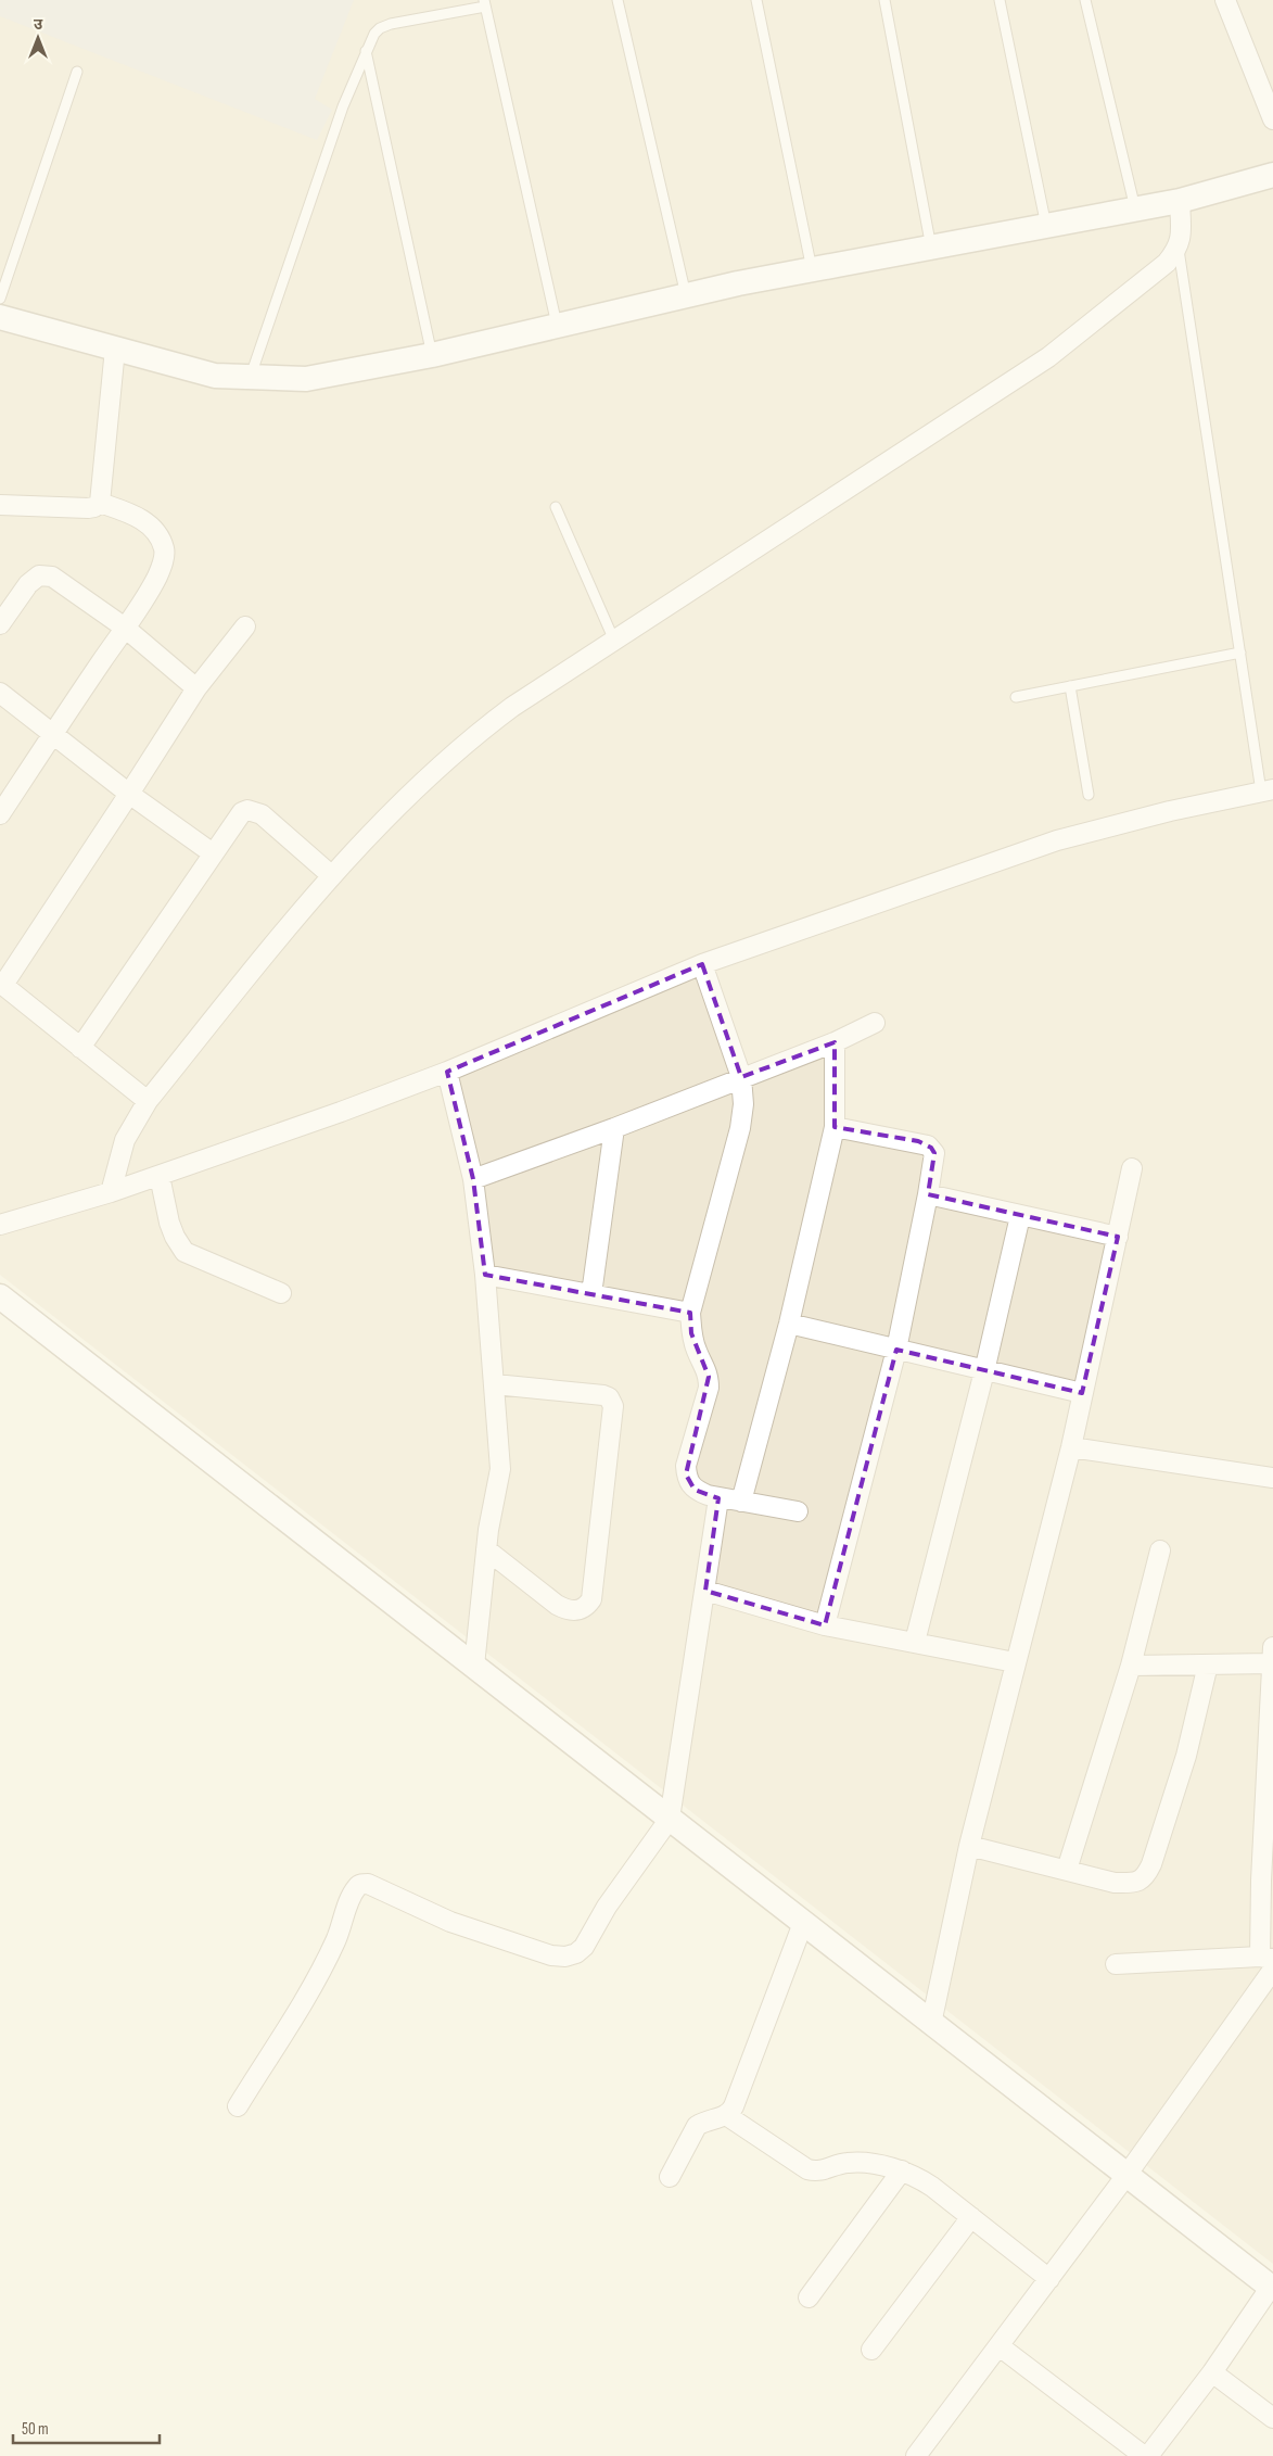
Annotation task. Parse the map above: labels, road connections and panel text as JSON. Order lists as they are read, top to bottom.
{
  "scale_bar": "50 m",
  "north": "top"
}
